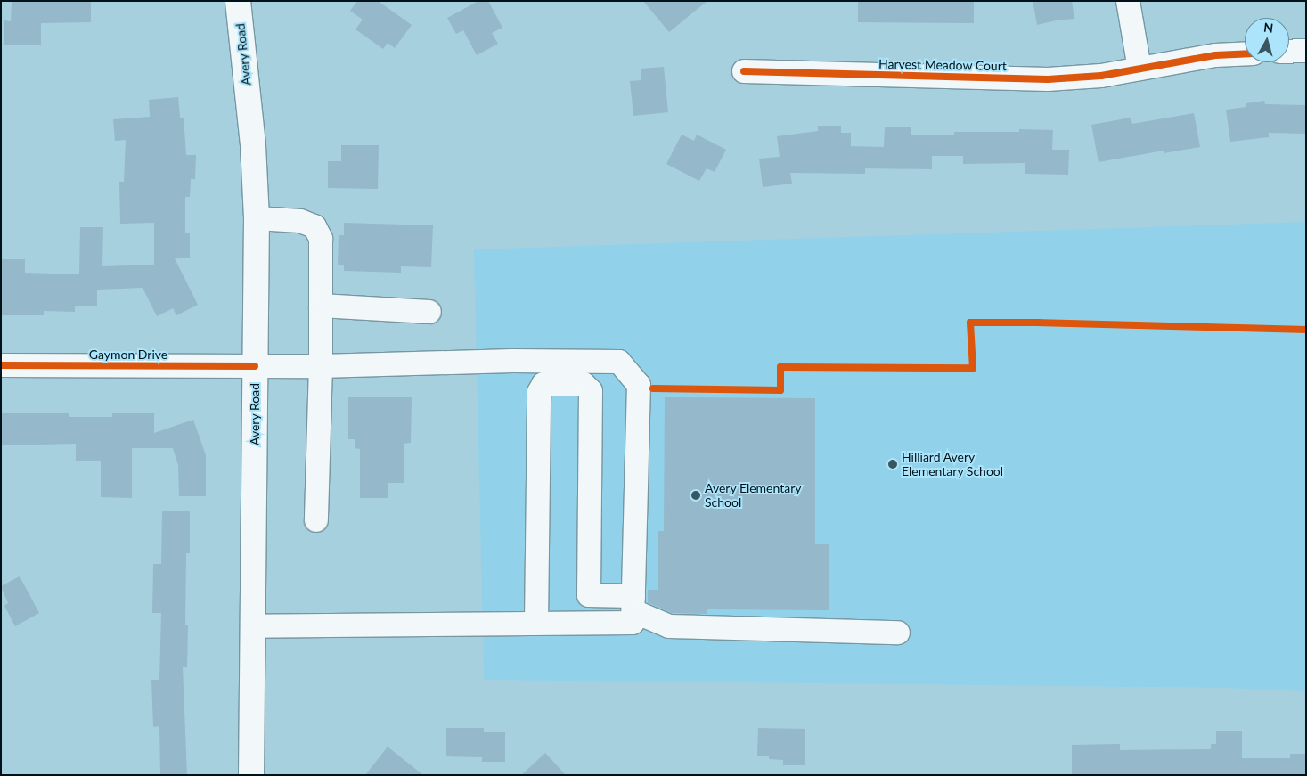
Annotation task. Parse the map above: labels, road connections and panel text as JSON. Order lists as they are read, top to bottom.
{
  "streets": {
    "main road": ["Avery Road"],
    "street": ["Harvest Meadow Court", "Gaymon Drive"]
  },
  "crossings": [
    ["Avery Road", "Gaymon Drive"]
  ],
  "places": ["Hilliard Avery Elementary School", "Avery Elementary School"],
  "north": "top"
}
